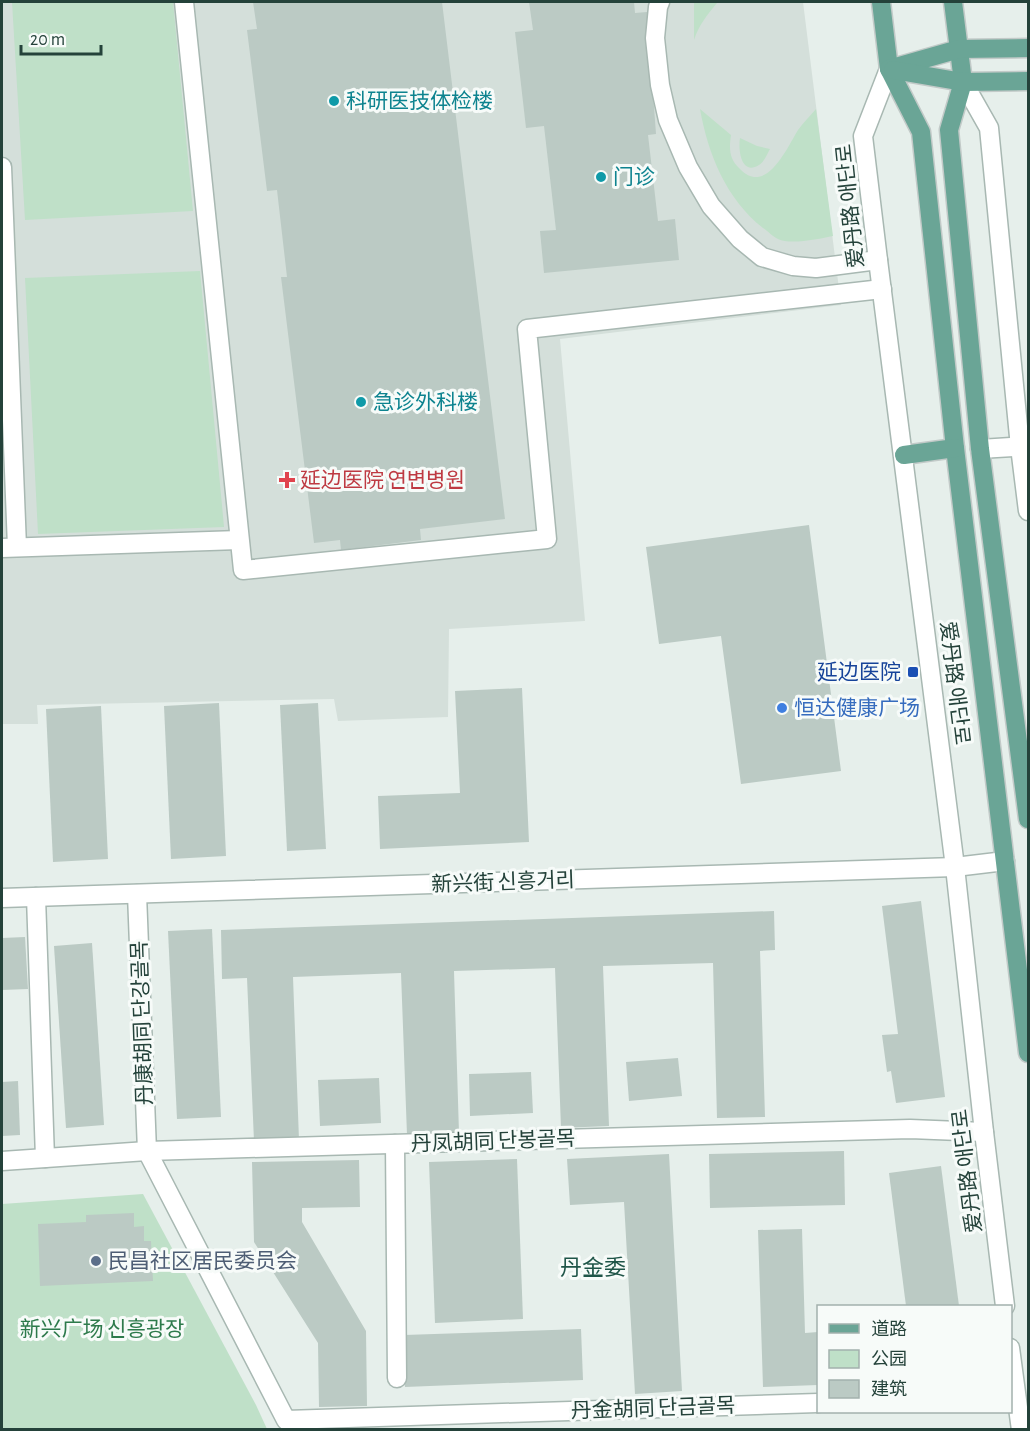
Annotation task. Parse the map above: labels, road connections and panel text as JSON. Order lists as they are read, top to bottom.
{
  "streets": {
    "main road": ["爱丹路 애단로"],
    "street": [
      "新兴街 신흥거리",
      "丹康胡同 단강골목",
      "丹凤胡同 단봉골목",
      "丹金胡同 단금골목"
    ]
  },
  "crossings": [
    ["爱丹路 애단로", "新兴街 신흥거리"],
    ["爱丹路 애단로", "丹凤胡同 단봉골목"],
    ["新兴街 신흥거리", "丹康胡同 단강골목"],
    ["丹康胡同 단강골목", "丹凤胡同 단봉골목"],
    ["丹康胡同 단강골목", "丹金胡同 단금골목"],
    ["丹凤胡同 단봉골목", "丹金胡同 단금골목"]
  ],
  "districts": ["丹金委"],
  "parks": ["新兴广场 신흥광장"],
  "places": {
    "other": [
      "科研医技体检楼",
      "门诊",
      "急诊外科楼",
      "恒达健康广场",
      "民昌社区居民委员会"
    ],
    "health": ["延边医院 연변병원"],
    "transit": ["延边医院"]
  },
  "legend": ["道路", "公园", "建筑"],
  "scale_bar": "20 m"
}
